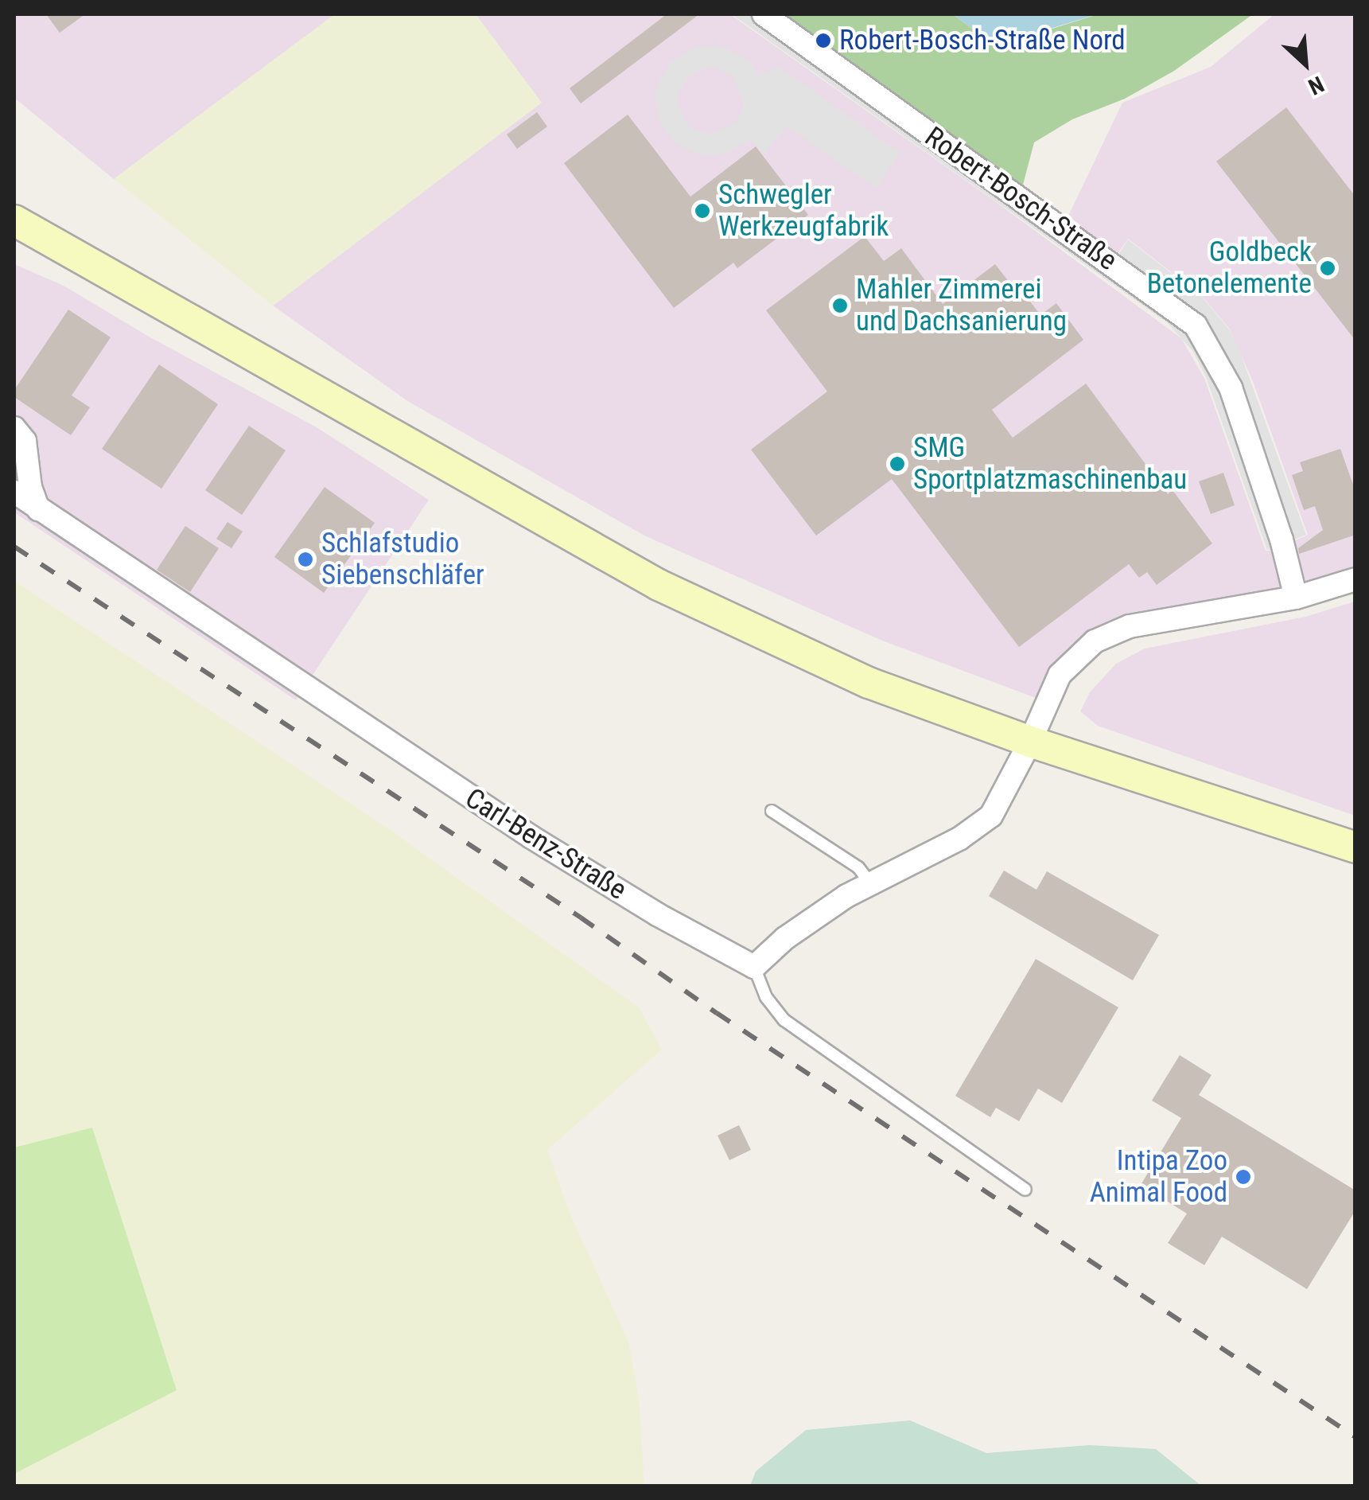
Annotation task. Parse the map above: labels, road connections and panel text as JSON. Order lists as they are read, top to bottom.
{
  "streets": {
    "street": ["Robert-Bosch-Straße", "Carl-Benz-Straße"]
  },
  "places": [
    "Robert-Bosch-Straße Nord",
    "Schwegler Werkzeugfabrik",
    "Goldbeck Betonelemente",
    "Mahler Zimmerei und Dachsanierung",
    "SMG Sportplatzmaschinenbau",
    "Schlafstudio Siebenschläfer",
    "Intipa Zoo Animal Food"
  ],
  "north": "bottom right"
}
